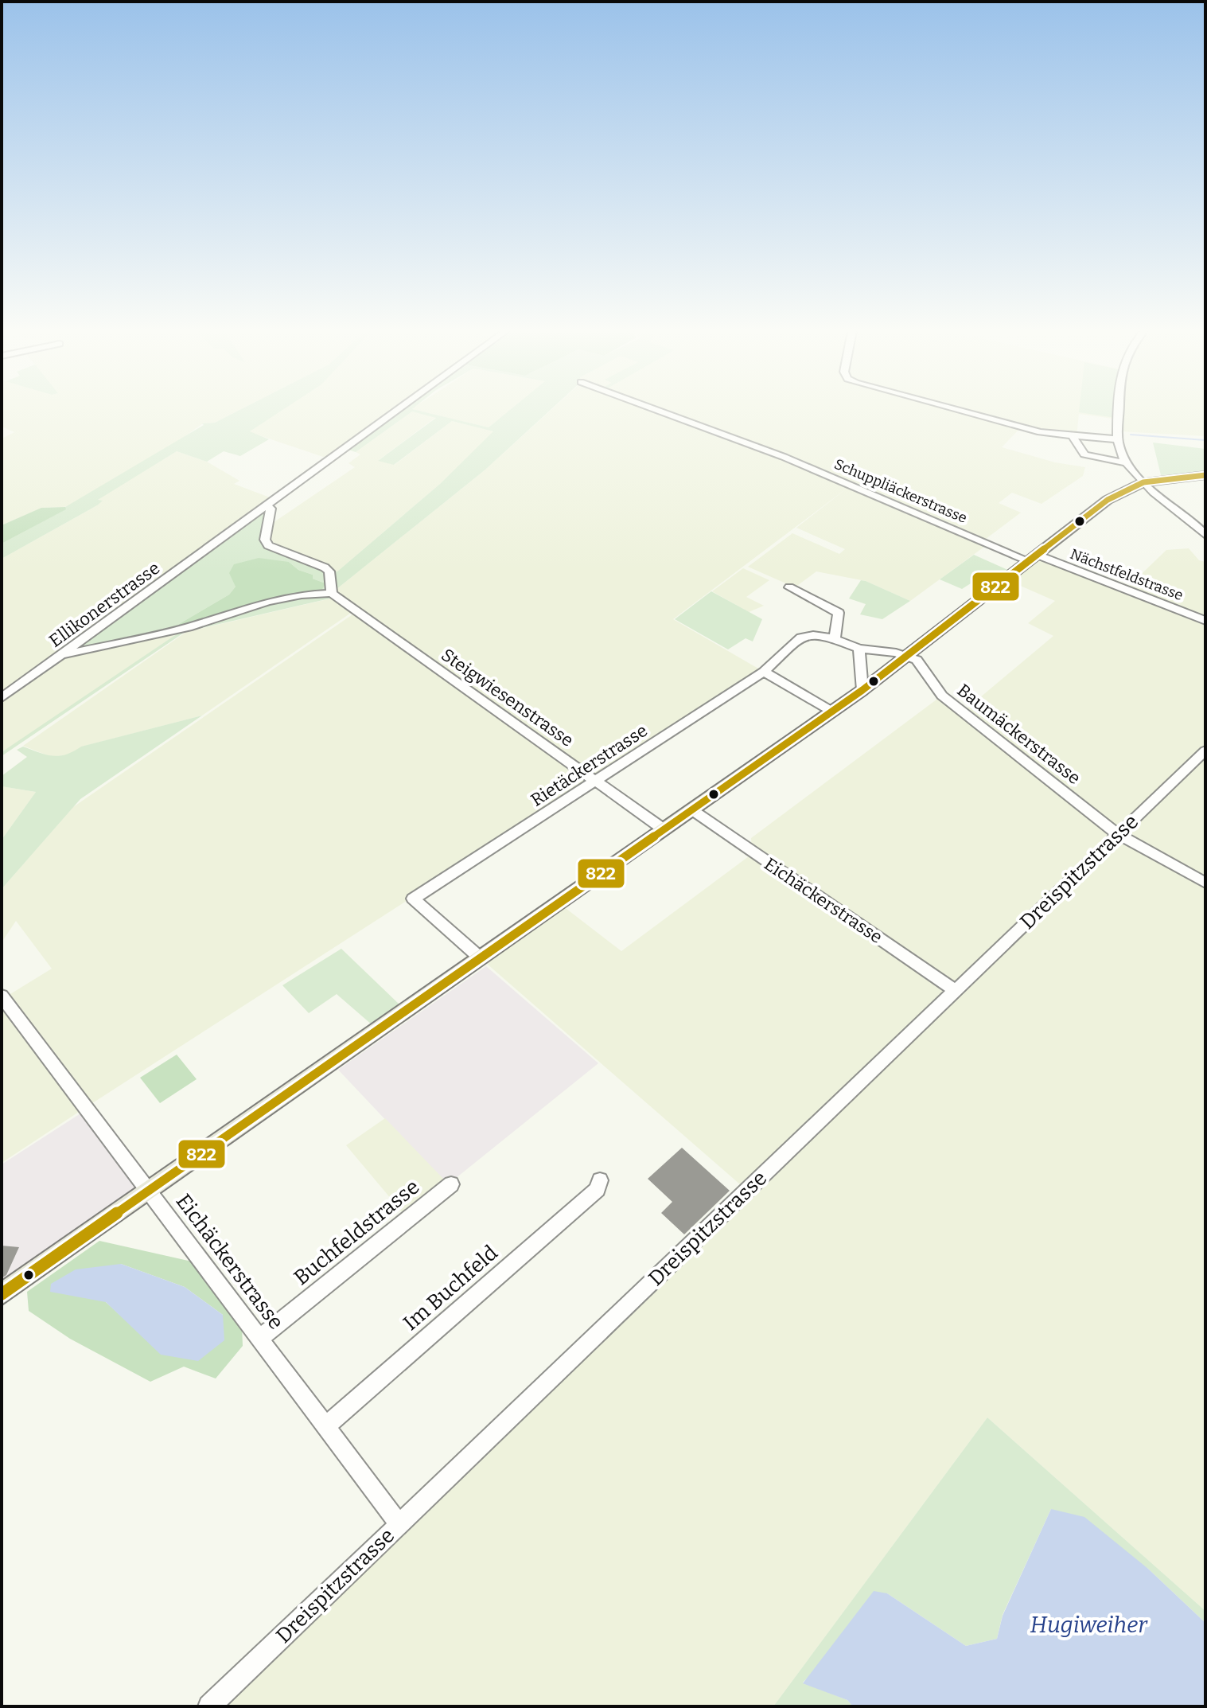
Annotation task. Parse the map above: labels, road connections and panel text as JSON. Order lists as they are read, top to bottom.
{
  "streets": {
    "street": [
      "Schuppliäckerstrasse",
      "Nächstfeldstrasse",
      "Ellikonerstrasse",
      "Steigwiesenstrasse",
      "Baumäckerstrasse",
      "Rietäckerstrasse",
      "Dreispitzstrasse",
      "Eichäckerstrasse",
      "Buchfeldstrasse",
      "Im Buchfeld"
    ]
  },
  "crossings": [
    ["Schuppliäckerstrasse", "Nächstfeldstrasse"],
    ["Steigwiesenstrasse", "Rietäckerstrasse"],
    ["Baumäckerstrasse", "Rietäckerstrasse"],
    ["Baumäckerstrasse", "Dreispitzstrasse"],
    ["Dreispitzstrasse", "Eichäckerstrasse"],
    ["Eichäckerstrasse", "Buchfeldstrasse"],
    ["Eichäckerstrasse", "Im Buchfeld"]
  ],
  "water": ["Hugiweiher"],
  "lines": ["transit line 822"]
}
